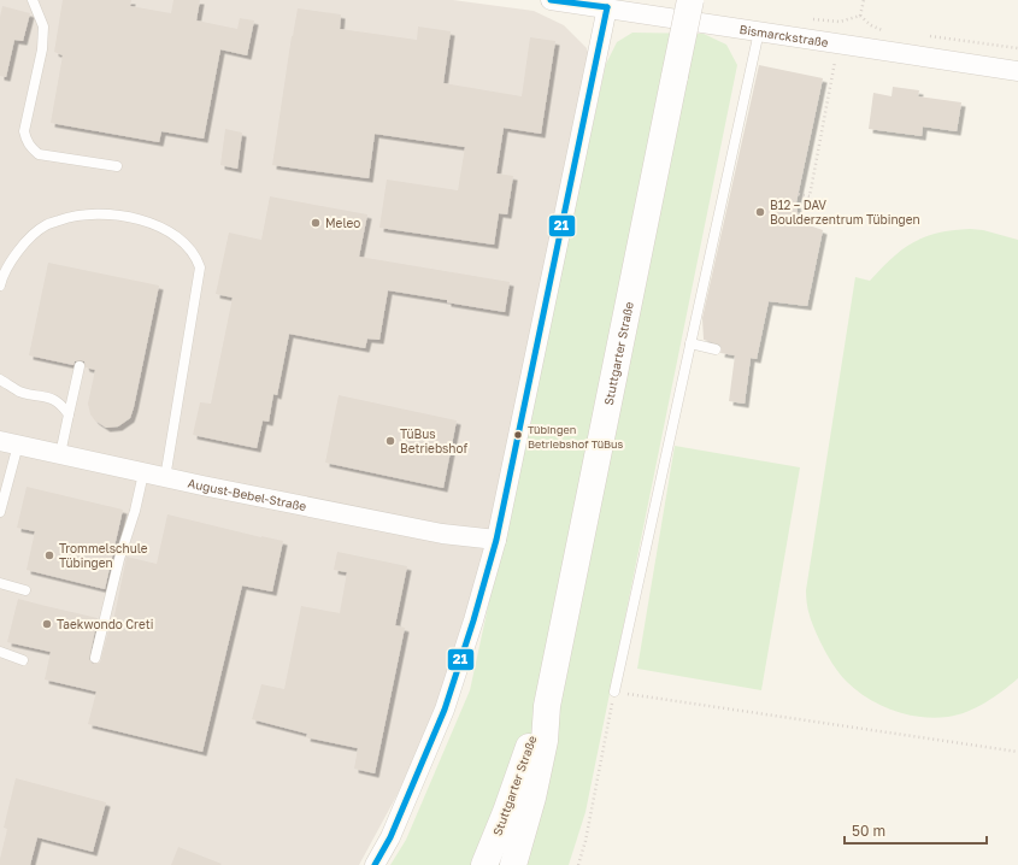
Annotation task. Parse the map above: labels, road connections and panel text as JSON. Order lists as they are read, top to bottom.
{
  "streets": {
    "main road": ["Stuttgarter Straße"],
    "street": ["Bismarckstraße", "August-Bebel-Straße"]
  },
  "places": [
    "B12 – DAV Boulderzentrum Tübingen",
    "Meleo",
    "Tübingen Betriebshof TüBus",
    "TüBus Betriebshof",
    "Trommelschule Tübingen",
    "Taekwondo Creti"
  ],
  "lines": ["transit line 21"],
  "scale_bar": "50 m"
}
